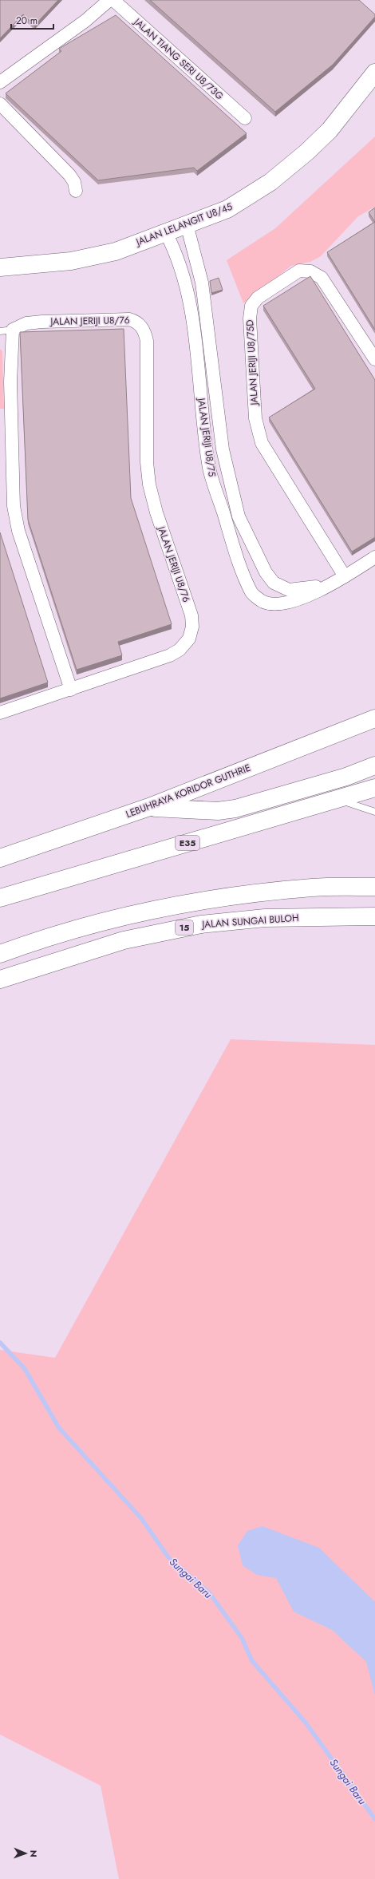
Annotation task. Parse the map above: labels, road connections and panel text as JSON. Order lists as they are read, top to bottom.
{
  "streets": {
    "main road": [
      "JALAN LELANGIT U8/45",
      "LEBUHRAYA KORIDOR GUTHRIE",
      "E35",
      "JALAN SUNGAI BULOH",
      "15"
    ],
    "street": [
      "JALAN TIANG SERI U8/73G",
      "JALAN JERIJI U8/76",
      "JALAN JERIJI U8/75D",
      "JALAN JERIJI U8/75"
    ]
  },
  "crossings": [
    ["JALAN LELANGIT U8/45", "JALAN JERIJI U8/75"],
    ["JALAN JERIJI U8/75D", "JALAN JERIJI U8/75"]
  ],
  "water": ["Sungai Baru"],
  "scale_bar": "20 m",
  "north": "right"
}
